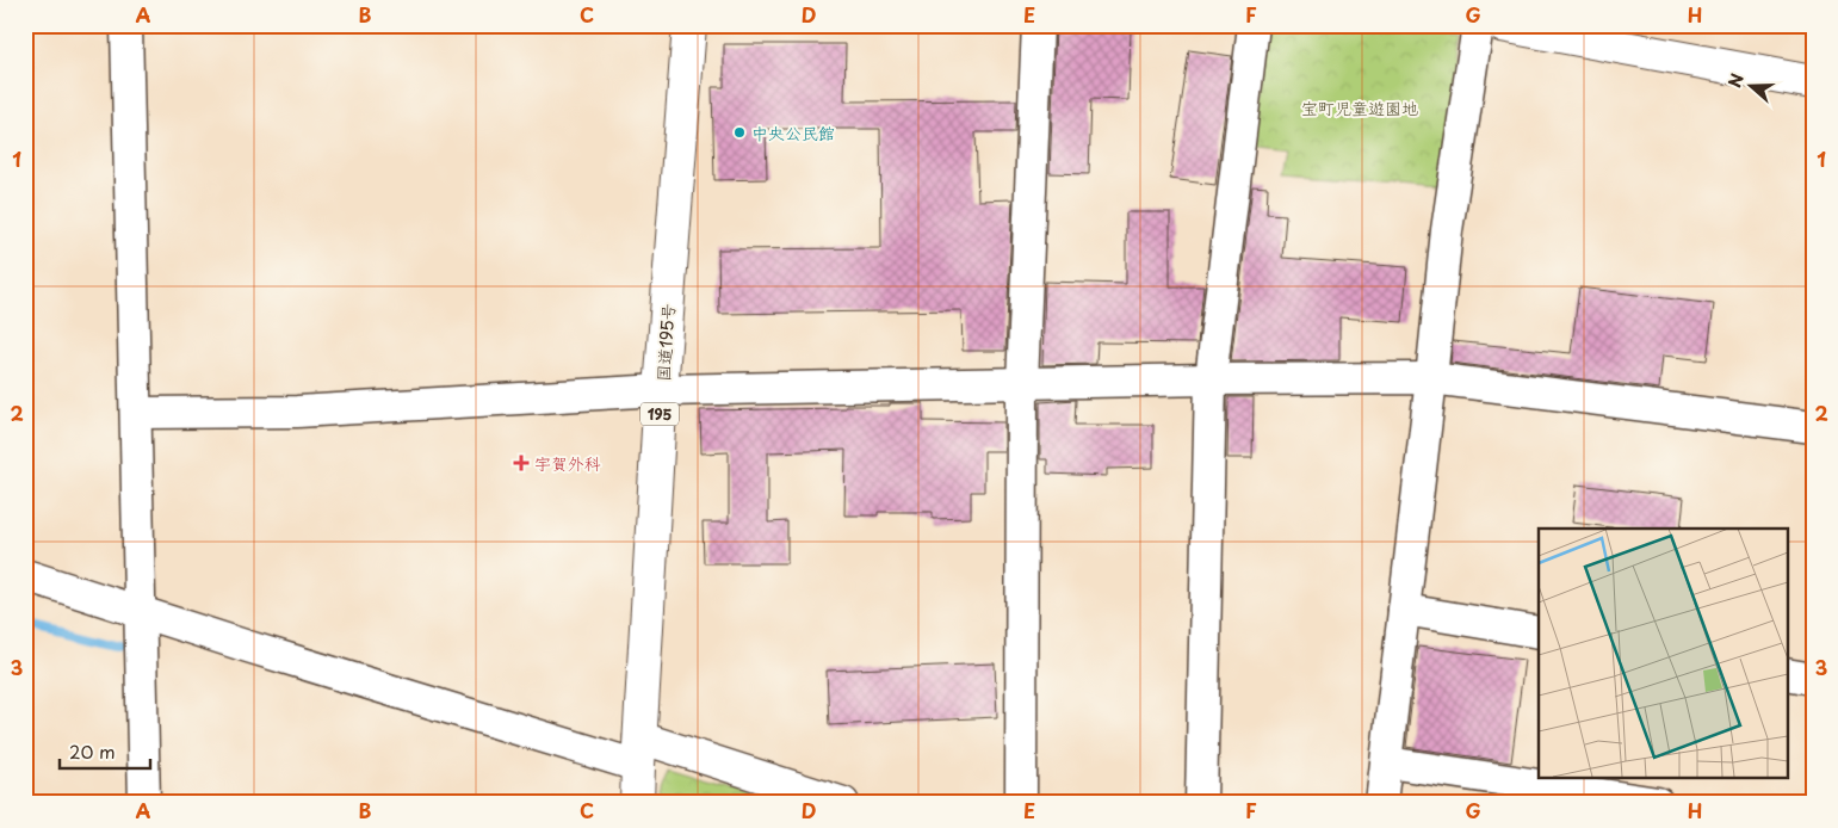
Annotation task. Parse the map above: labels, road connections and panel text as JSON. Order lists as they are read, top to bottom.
{
  "streets": {
    "main road": ["国道195号", "195"]
  },
  "parks": ["宝町児童遊園地"],
  "places": {
    "other": ["中央公民館"],
    "health": ["宇賀外科"]
  },
  "scale_bar": "20 m",
  "north": "left",
  "grid": {
    "columns": [
      "A",
      "B",
      "C",
      "D",
      "E",
      "F",
      "G",
      "H"
    ],
    "rows": ["1", "2", "3"]
  }
}
